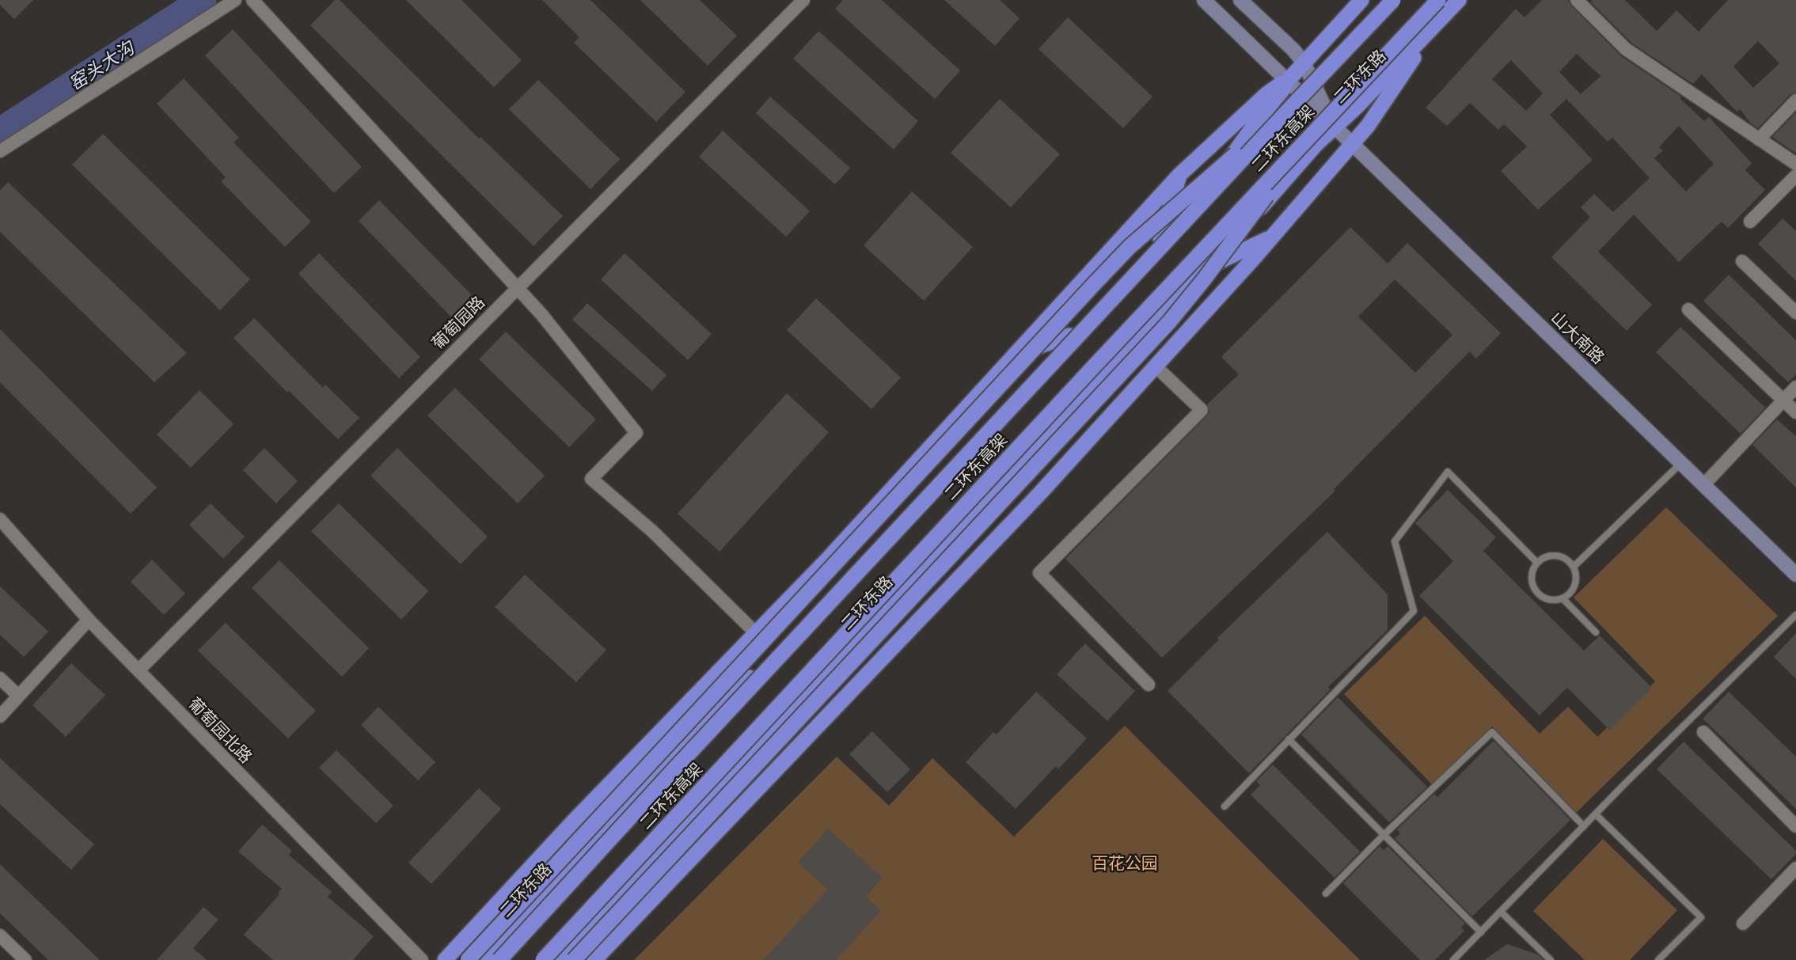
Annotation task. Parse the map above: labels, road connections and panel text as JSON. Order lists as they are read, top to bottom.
{
  "streets": {
    "highway": ["二环东路", "二环东高架"],
    "main road": ["山大南路"],
    "street": ["葡萄园路", "葡萄园北路"]
  },
  "crossings": [
    ["二环东路", "山大南路"],
    ["葡萄园路", "葡萄园北路"]
  ],
  "water": ["窑头大沟"],
  "parks": ["百花公园"]
}
